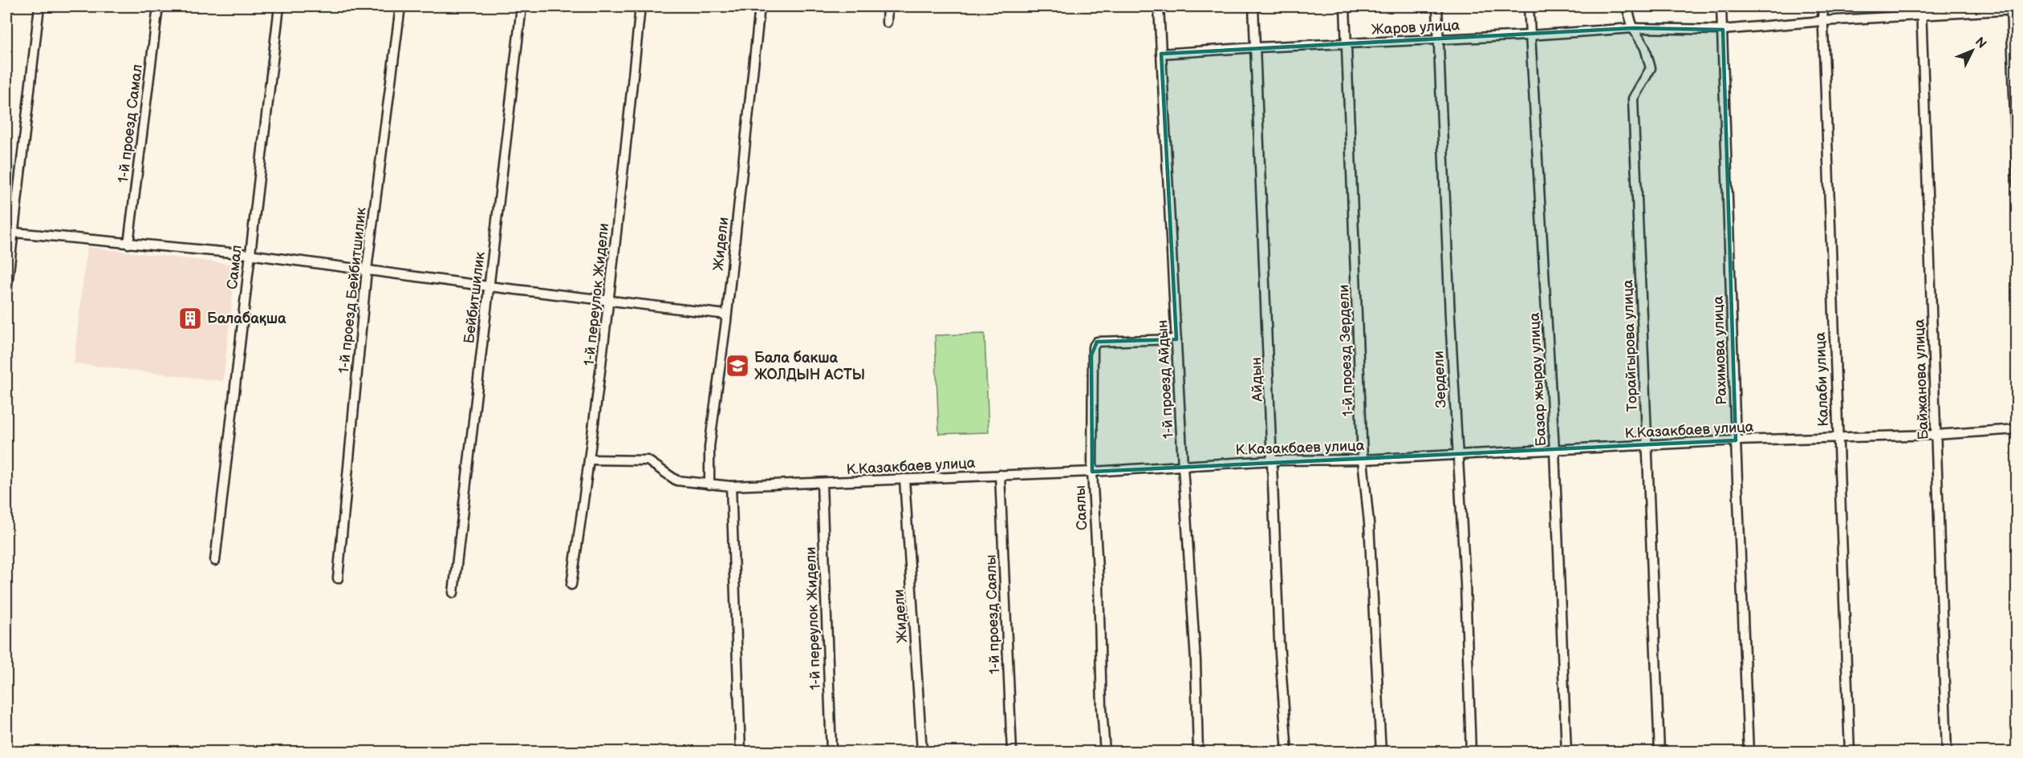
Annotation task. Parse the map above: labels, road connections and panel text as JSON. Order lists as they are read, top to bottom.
{
  "streets": {
    "street": [
      "Жаров улица",
      "1-й проезд Самал",
      "Жидели",
      "Самал",
      "1-й проезд Бейбитшилик",
      "1-й переулок Жидели",
      "Бейбитшилик",
      "Торайгырова улица",
      "1-й проезд Зердели",
      "Рахимова улица",
      "1-й проезд Айдын",
      "Айдын",
      "Зердели",
      "Базар жырау улица",
      "Калаби улица",
      "Байжанова улица",
      "К.Казакбаев улица",
      "Саялы",
      "1-й проезд Саялы"
    ]
  },
  "crossings": [
    ["Жаров улица", "Торайгырова улица"],
    ["Жаров улица", "1-й проезд Зердели"],
    ["Жаров улица", "Рахимова улица"],
    ["Жаров улица", "1-й проезд Айдын"],
    ["Жаров улица", "Айдын"],
    ["Жаров улица", "Зердели"],
    ["Жаров улица", "Базар жырау улица"],
    ["Жаров улица", "Калаби улица"],
    ["Жаров улица", "Байжанова улица"],
    ["Жидели", "К.Казакбаев улица"],
    ["1-й переулок Жидели", "К.Казакбаев улица"],
    ["Торайгырова улица", "К.Казакбаев улица"],
    ["1-й проезд Зердели", "К.Казакбаев улица"],
    ["Рахимова улица", "К.Казакбаев улица"],
    ["1-й проезд Айдын", "К.Казакбаев улица"],
    ["1-й проезд Айдын", "Саялы"],
    ["Айдын", "К.Казакбаев улица"],
    ["Зердели", "К.Казакбаев улица"],
    ["Базар жырау улица", "К.Казакбаев улица"],
    ["Калаби улица", "К.Казакбаев улица"],
    ["Байжанова улица", "К.Казакбаев улица"],
    ["К.Казакбаев улица", "Саялы"],
    ["К.Казакбаев улица", "1-й проезд Саялы"]
  ],
  "places": {
    "building": ["Балабақша"],
    "school or university": ["Бала бакша ЖОЛДЫН АСТЫ"]
  },
  "north": "top right"
}
